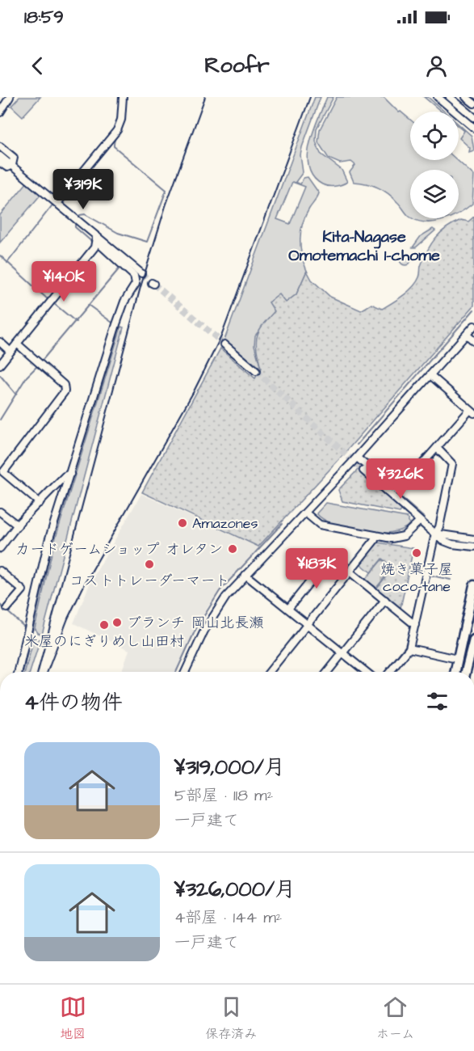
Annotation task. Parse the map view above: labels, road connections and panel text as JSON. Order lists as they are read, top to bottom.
{
  "districts": ["Kita-Nagase Omotemachi 1-chome"],
  "places": [
    "Amazones",
    "カードゲームショップ オレタン",
    "焼き菓子屋 coco-tane",
    "コストトレーダーマート",
    "ブランチ 岡山北長瀬",
    "米屋のにぎりめし山田村"
  ],
  "page": {
    "status": "18:59",
    "header": "Roofr",
    "price": [
      "¥319K",
      "¥140K",
      "¥326K",
      "¥183K"
    ],
    "heading": "4件の物件",
    "list": [
      {
        "name": "¥319,000/月",
        "note": "5部屋 · 118 m² · 一戸建て"
      },
      {
        "name": "¥326,000/月",
        "note": "4部屋 · 144 m² · 一戸建て"
      }
    ],
    "tabs": ["地図", "保存済み", "ホーム"]
  }
}
